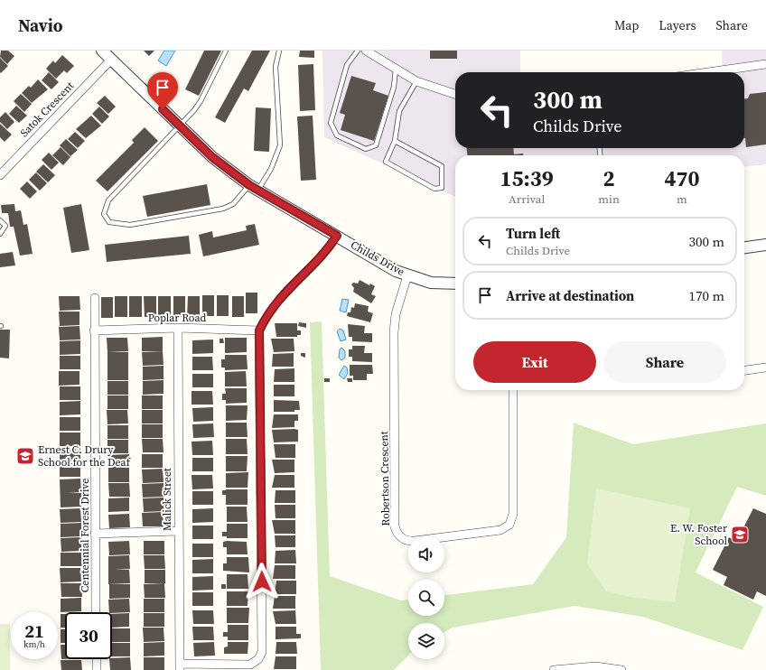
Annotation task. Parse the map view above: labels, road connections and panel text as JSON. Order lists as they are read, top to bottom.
{
  "streets": {
    "street": [
      "Satok Crescent",
      "Childs Drive",
      "Poplar Road",
      "Robertson Crescent",
      "Malick Street",
      "Centennial Forest Drive"
    ]
  },
  "crossings": [
    ["Satok Crescent", "Childs Drive"],
    ["Childs Drive", "Robertson Crescent"],
    ["Poplar Road", "Malick Street"],
    ["Poplar Road", "Centennial Forest Drive"]
  ],
  "places": {
    "school or university": ["Ernest C. Drury School for the Deaf", "E. W. Foster School"]
  },
  "page": {
    "header": "Navio",
    "nav": ["Map", "Layers", "Share"],
    "turn": ["300 m", "Childs Drive"],
    "eta": [
      "15:39",
      "Arrival",
      "2",
      "min",
      "470",
      "m"
    ],
    "list": [
      {
        "name": "Turn left",
        "note": "Childs Drive",
        "value": "300 m"
      },
      {
        "name": "Arrive at destination",
        "value": "170 m"
      }
    ],
    "buttons": ["Exit", "Share"],
    "speed": "21 km/h",
    "limit": "30"
  }
}
